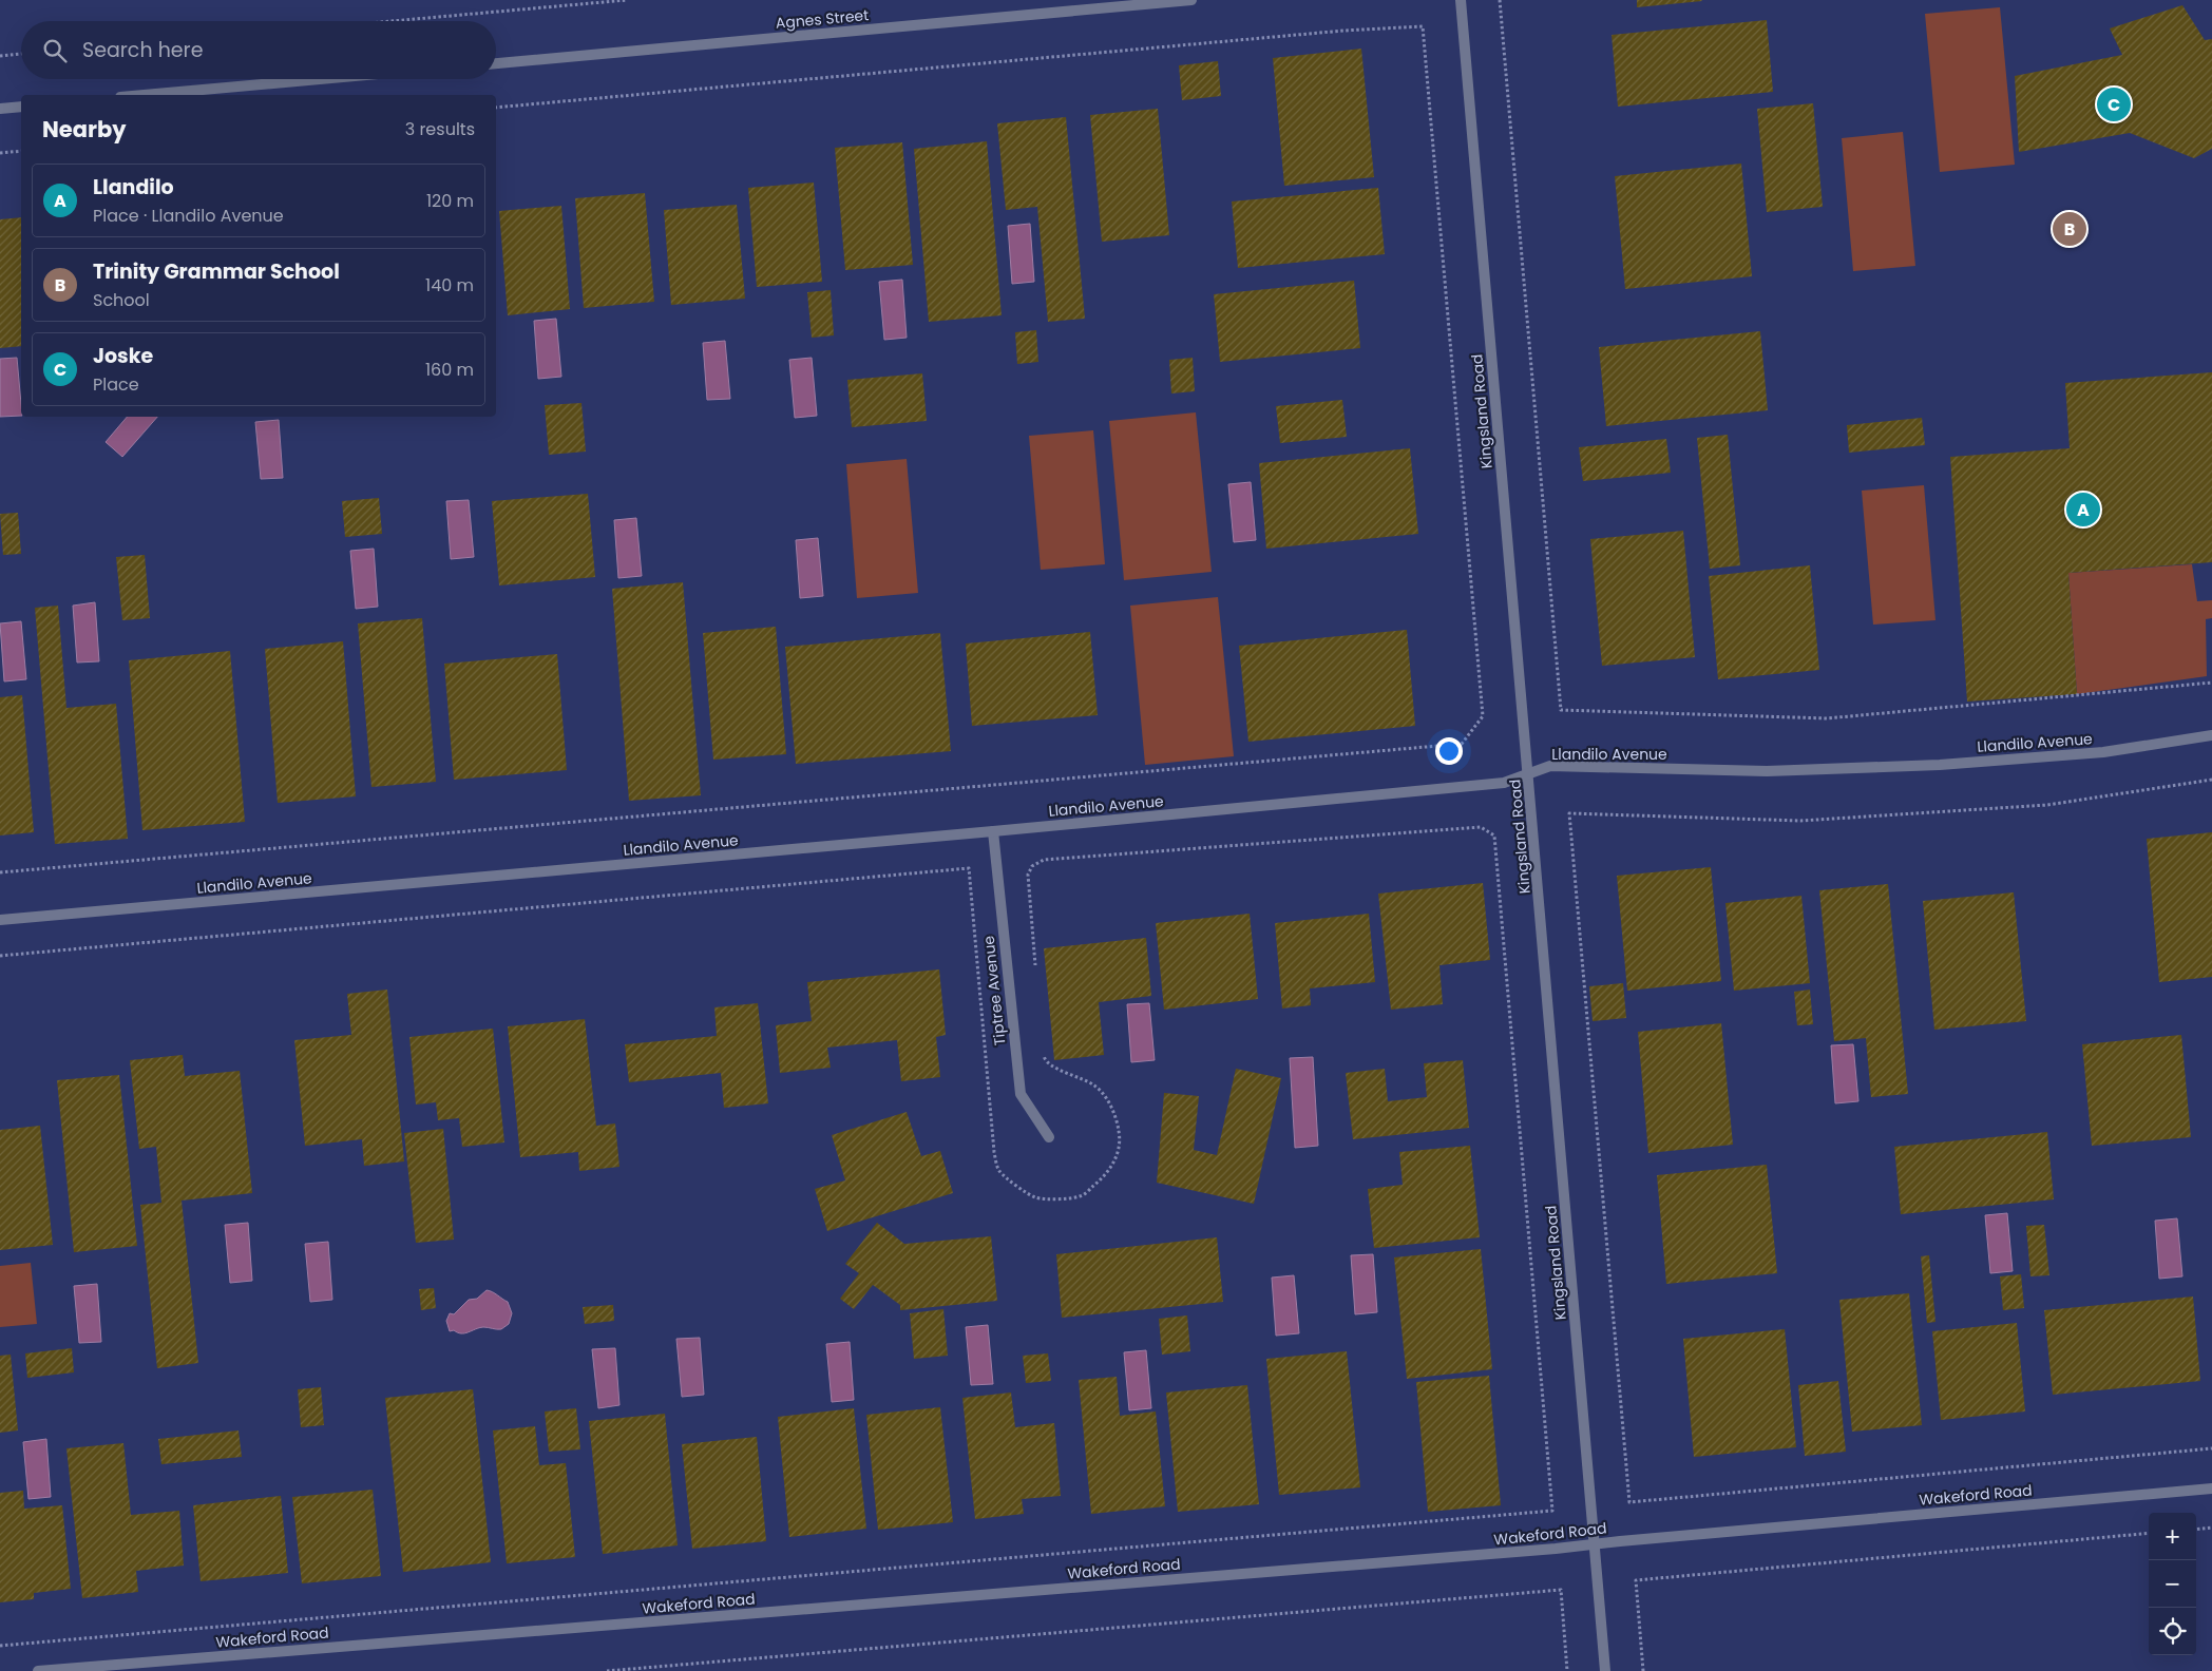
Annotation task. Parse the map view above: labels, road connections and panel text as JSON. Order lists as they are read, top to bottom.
{
  "streets": {
    "street": [
      "Agnes Street",
      "Kingsland Road",
      "Llandilo Avenue",
      "Tiptree Avenue",
      "Wakeford Road"
    ]
  },
  "crossings": [
    ["Kingsland Road", "Llandilo Avenue"],
    ["Kingsland Road", "Wakeford Road"],
    ["Llandilo Avenue", "Tiptree Avenue"]
  ],
  "page": {
    "search": "Search here",
    "pins": ["C", "B", "A"],
    "heading": ["Nearby", "3 results"],
    "list": [
      {
        "mark": "A",
        "name": "Llandilo",
        "note": "Place · Llandilo Avenue",
        "value": "120 m"
      },
      {
        "mark": "B",
        "name": "Trinity Grammar School",
        "note": "School",
        "value": "140 m"
      },
      {
        "mark": "C",
        "name": "Joske",
        "note": "Place",
        "value": "160 m"
      }
    ],
    "map_buttons": ["+", "−"]
  }
}
